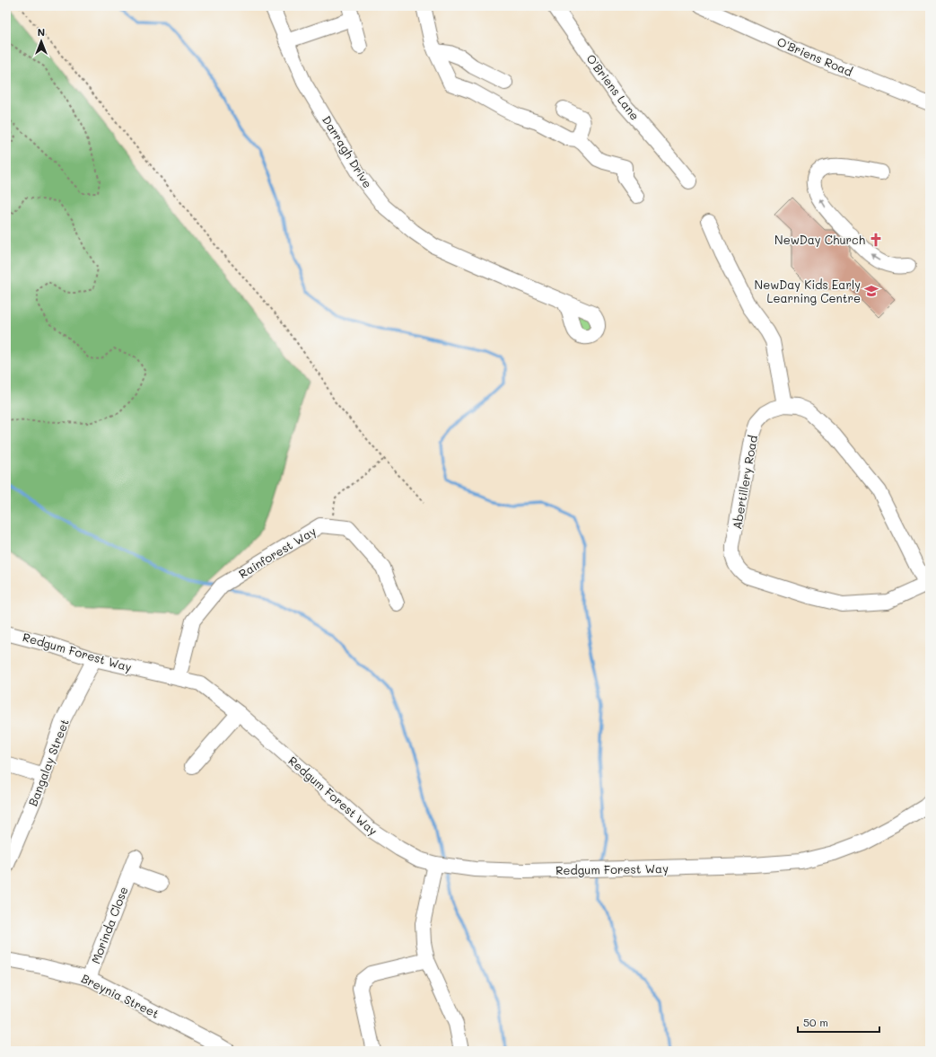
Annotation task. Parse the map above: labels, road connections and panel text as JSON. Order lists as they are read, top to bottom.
{
  "streets": {
    "street": [
      "O'Briens Road",
      "O'Briens Lane",
      "Darragh Drive",
      "Abertillery Road",
      "Rainforest Way",
      "Redgum Forest Way",
      "Bangalay Street",
      "Morinda Close",
      "Breynia Street"
    ]
  },
  "crossings": [
    ["Rainforest Way", "Redgum Forest Way"],
    ["Redgum Forest Way", "Bangalay Street"],
    ["Morinda Close", "Breynia Street"]
  ],
  "places": {
    "church": ["NewDay Church"],
    "school or university": ["NewDay Kids Early Learning Centre"]
  },
  "scale_bar": "50 m",
  "north": "top"
}
